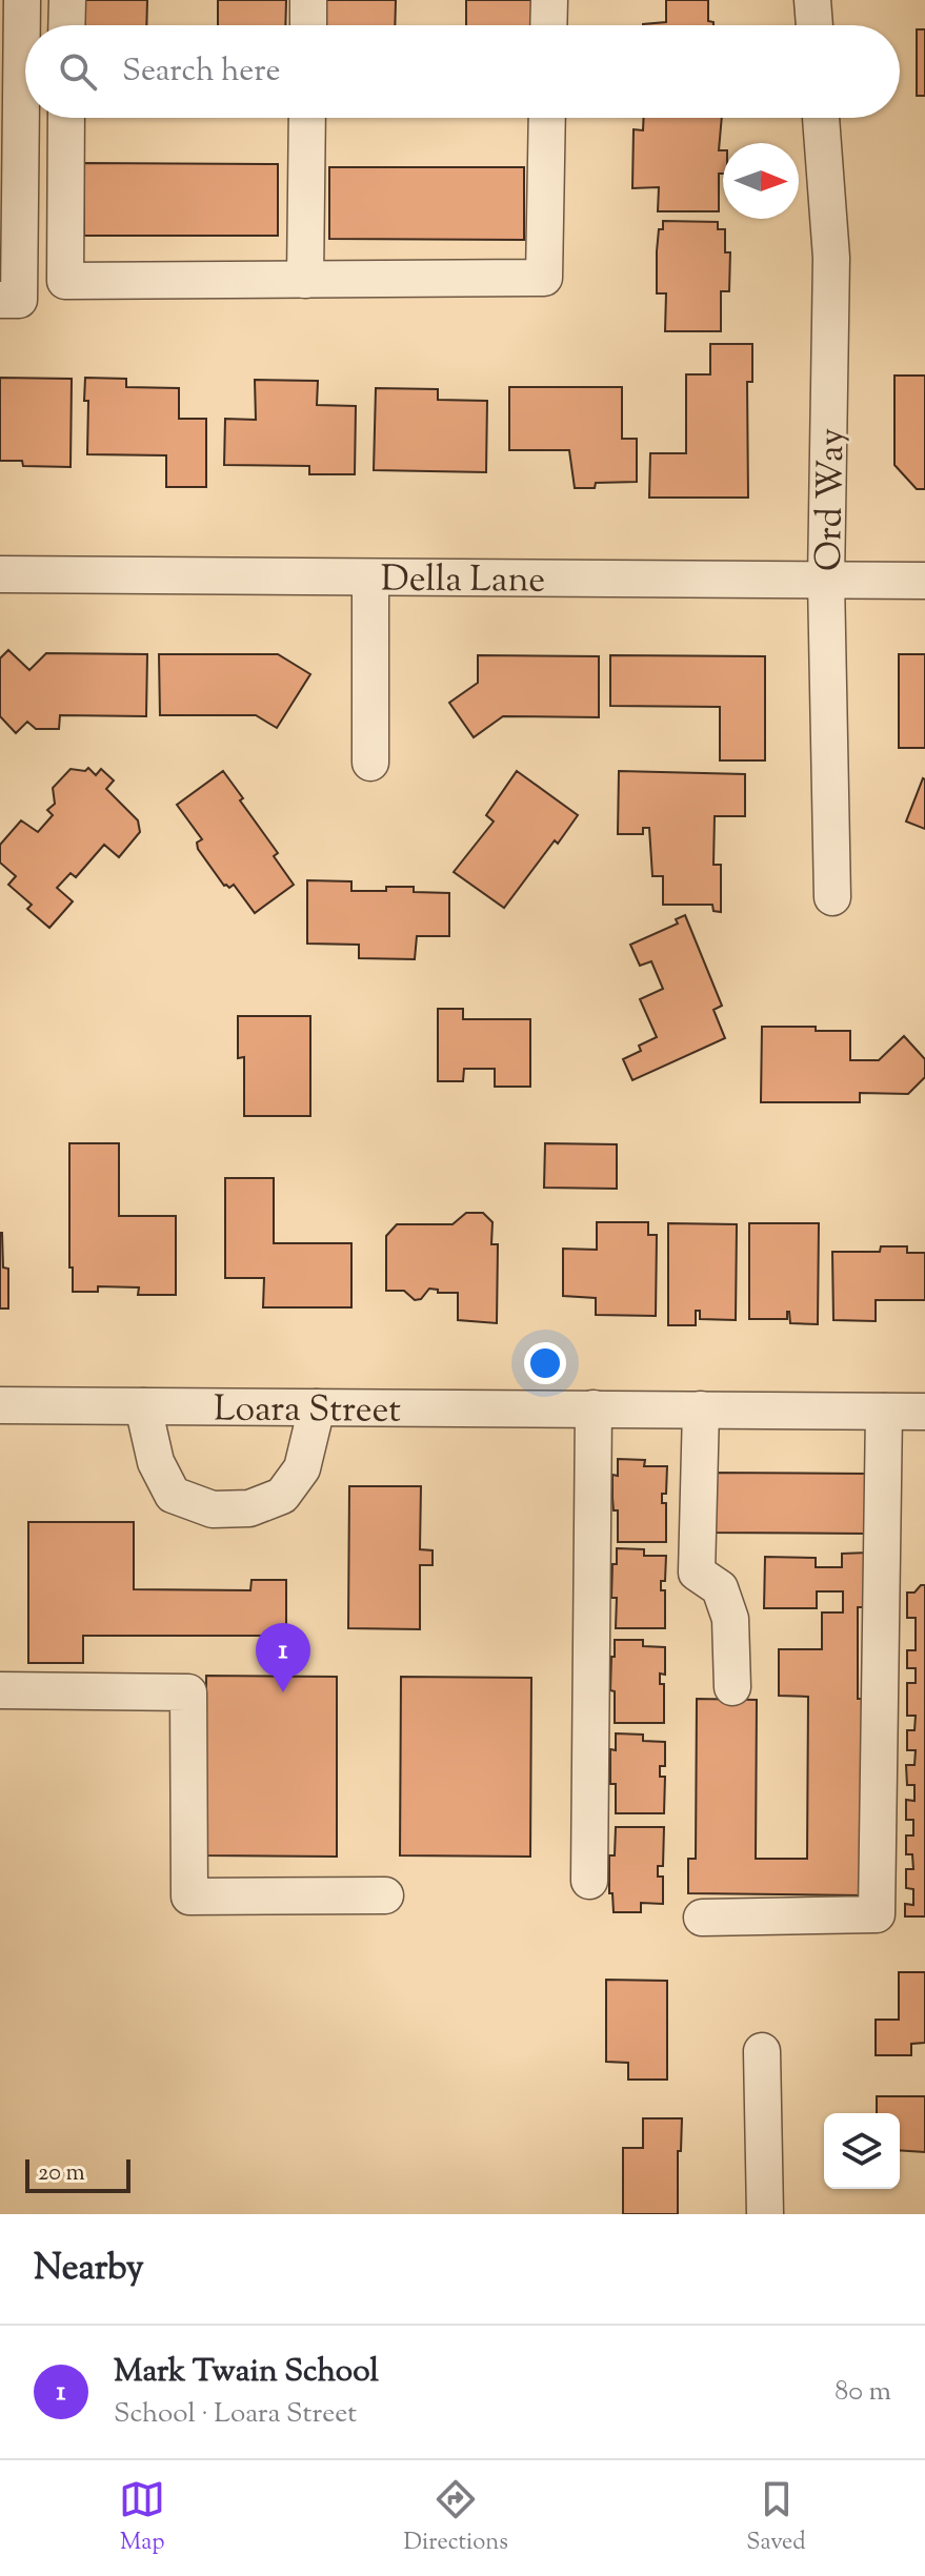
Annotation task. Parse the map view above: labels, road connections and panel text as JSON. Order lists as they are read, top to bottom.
{
  "streets": {
    "street": ["Ord Way", "Della Lane", "Loara Street"]
  },
  "crossings": [
    ["Ord Way", "Della Lane"]
  ],
  "scale_bar": "20 m",
  "north": "right",
  "page": {
    "search": "Search here",
    "pins": "1",
    "scale": "20 m",
    "heading": "Nearby",
    "list": [
      {
        "mark": "1",
        "name": "Mark Twain School",
        "note": "School · Loara Street",
        "value": "80 m"
      }
    ],
    "nav": ["Map", "Directions", "Saved"]
  }
}
